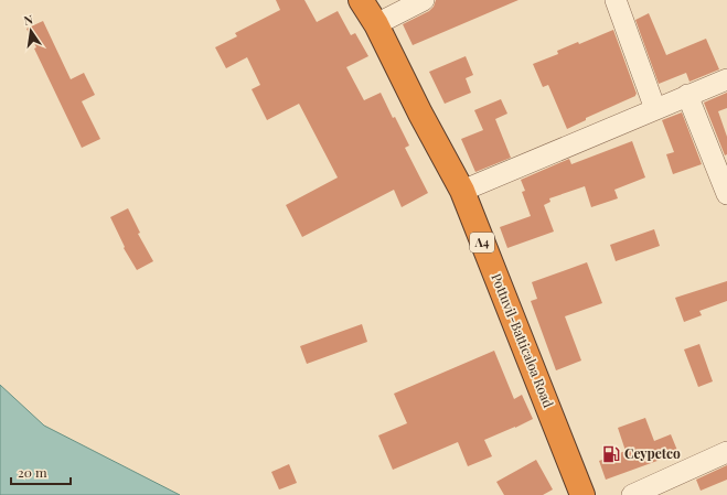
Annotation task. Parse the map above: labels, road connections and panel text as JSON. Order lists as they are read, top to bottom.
{
  "streets": {
    "highway": ["A4", "Pottuvil-Batticaloa Road"]
  },
  "places": {
    "fuel station": ["Ceypetco"]
  },
  "scale_bar": "20 m",
  "north": "top"
}
